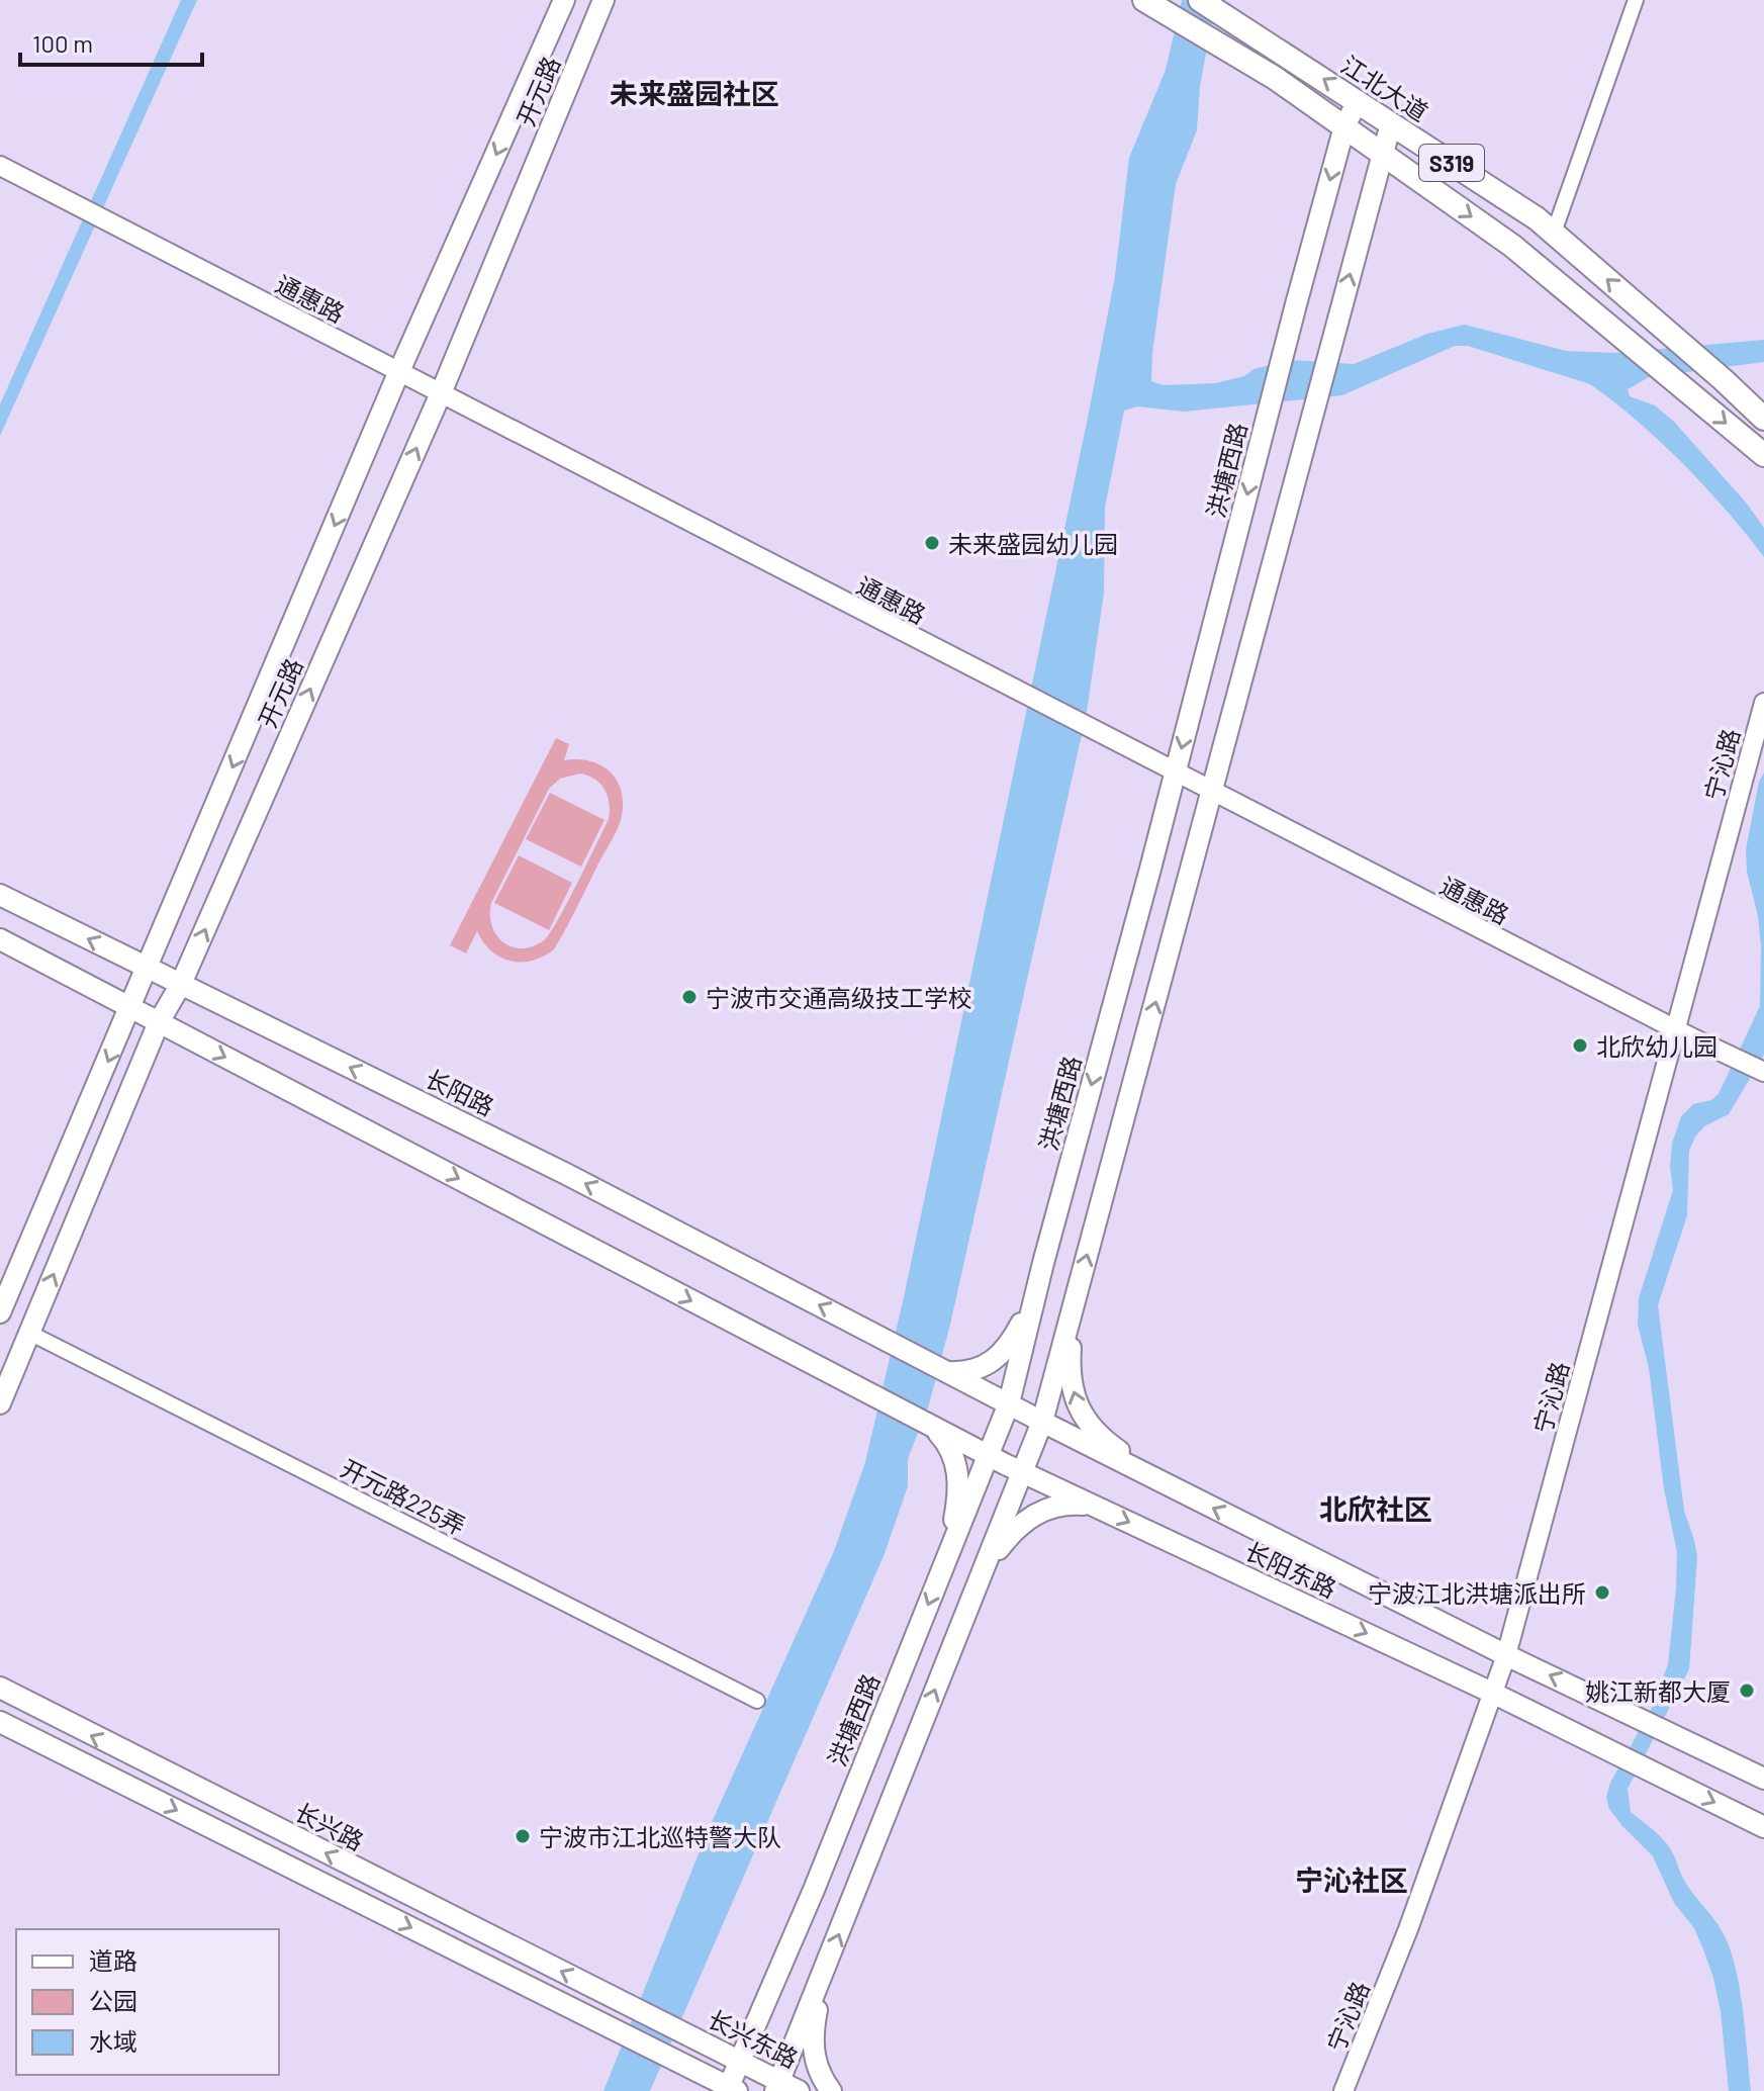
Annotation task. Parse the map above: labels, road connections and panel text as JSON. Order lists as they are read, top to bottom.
{
  "streets": {
    "main road": [
      "江北大道",
      "开元路",
      "S319",
      "洪塘西路",
      "长阳路",
      "长阳东路",
      "长兴路",
      "长兴东路"
    ],
    "street": ["通惠路", "宁沁路", "开元路225弄"]
  },
  "crossings": [
    ["江北大道", "洪塘西路"],
    ["开元路", "通惠路"],
    ["开元路", "长阳路"],
    ["开元路", "开元路225弄"],
    ["开元路", "长阳东路"],
    ["S319", "洪塘西路"],
    ["通惠路", "洪塘西路"],
    ["通惠路", "宁沁路"],
    ["洪塘西路", "长阳东路"],
    ["洪塘西路", "长兴东路"],
    ["宁沁路", "长阳东路"],
    ["长阳路", "长阳东路"],
    ["长兴路", "长兴东路"]
  ],
  "one_way": ["长阳路"],
  "districts": ["未来盛园社区", "北欣社区", "宁沁社区"],
  "places": [
    "未来盛园幼儿园",
    "宁波市交通高级技工学校",
    "北欣幼儿园",
    "宁波江北洪塘派出所",
    "姚江新都大厦",
    "宁波市江北巡特警大队"
  ],
  "legend": ["道路", "公园", "水域"],
  "scale_bar": "100 m"
}
